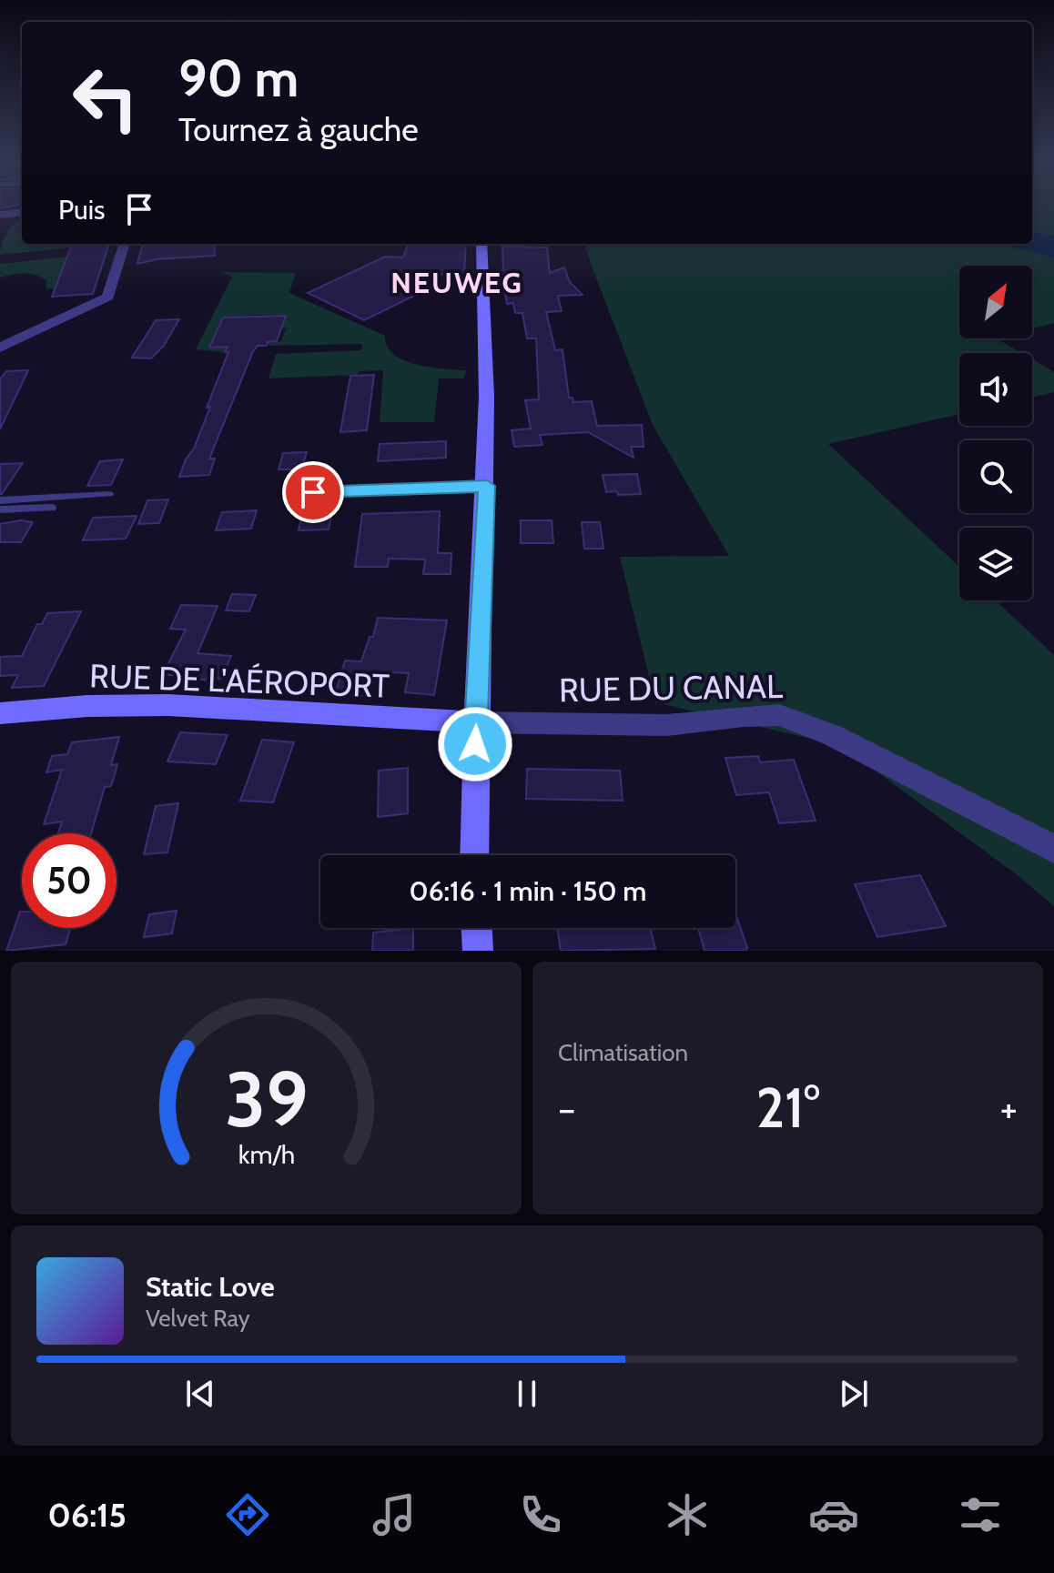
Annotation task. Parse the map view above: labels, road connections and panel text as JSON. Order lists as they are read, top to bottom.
{
  "streets": {
    "main road": ["RUE DE L'AÉROPORT"],
    "street": ["RUE DU CANAL"]
  },
  "crossings": [
    ["RUE DE L'AÉROPORT", "RUE DU CANAL"]
  ],
  "districts": ["NEUWEG"],
  "north": "top right",
  "page": {
    "turn": ["90 m", "Tournez à gauche"],
    "then": "Puis",
    "limit": "50",
    "trip": "06:16 · 1 min · 150 m",
    "tile": "Climatisation",
    "heat": ["−", "21°", "+"],
    "song": ["Static Love", "Velvet Ray"],
    "tabs": "06:15",
    "gauge": ["39", "km/h"]
  }
}
